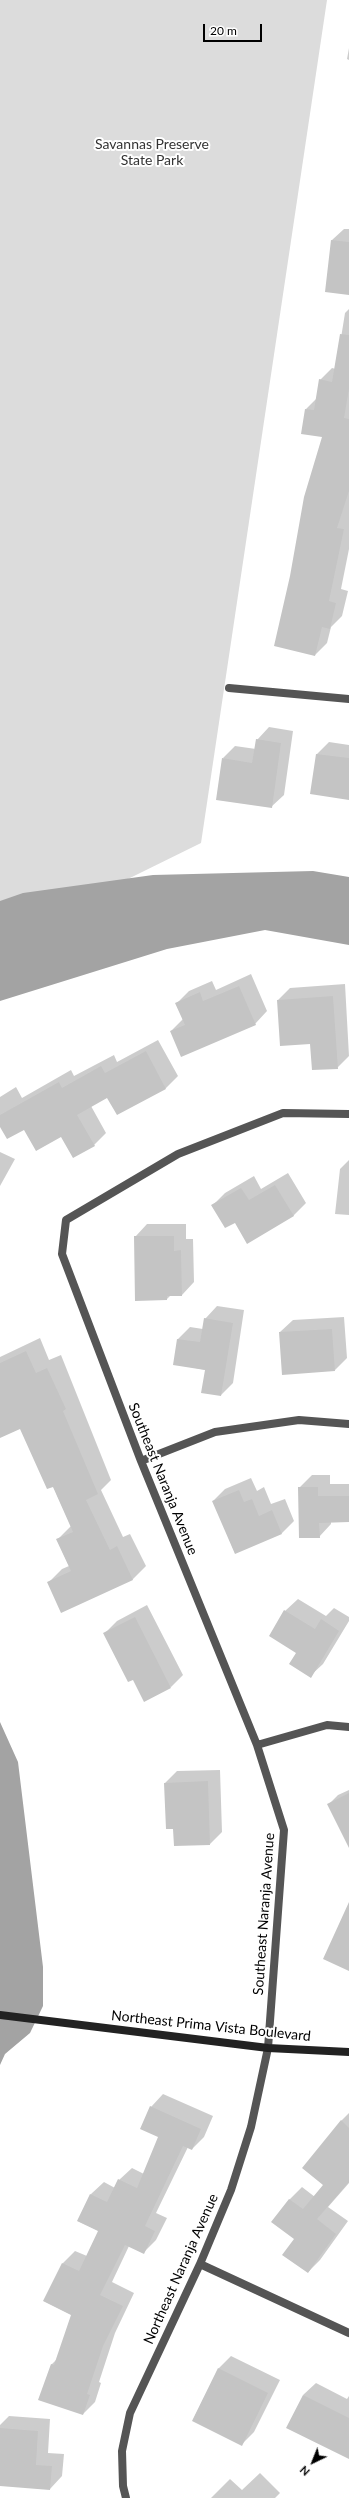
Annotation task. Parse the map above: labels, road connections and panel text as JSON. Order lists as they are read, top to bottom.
{
  "streets": {
    "main road": ["Northeast Prima Vista Boulevard"],
    "street": ["Southeast Naranja Avenue", "Northeast Naranja Avenue"]
  },
  "crossings": [
    ["Southeast Naranja Avenue", "Northeast Prima Vista Boulevard"],
    ["Southeast Naranja Avenue", "Northeast Naranja Avenue"],
    ["Northeast Prima Vista Boulevard", "Northeast Naranja Avenue"]
  ],
  "parks": ["Savannas Preserve State Park"],
  "scale_bar": "20 m",
  "north": "bottom left"
}
